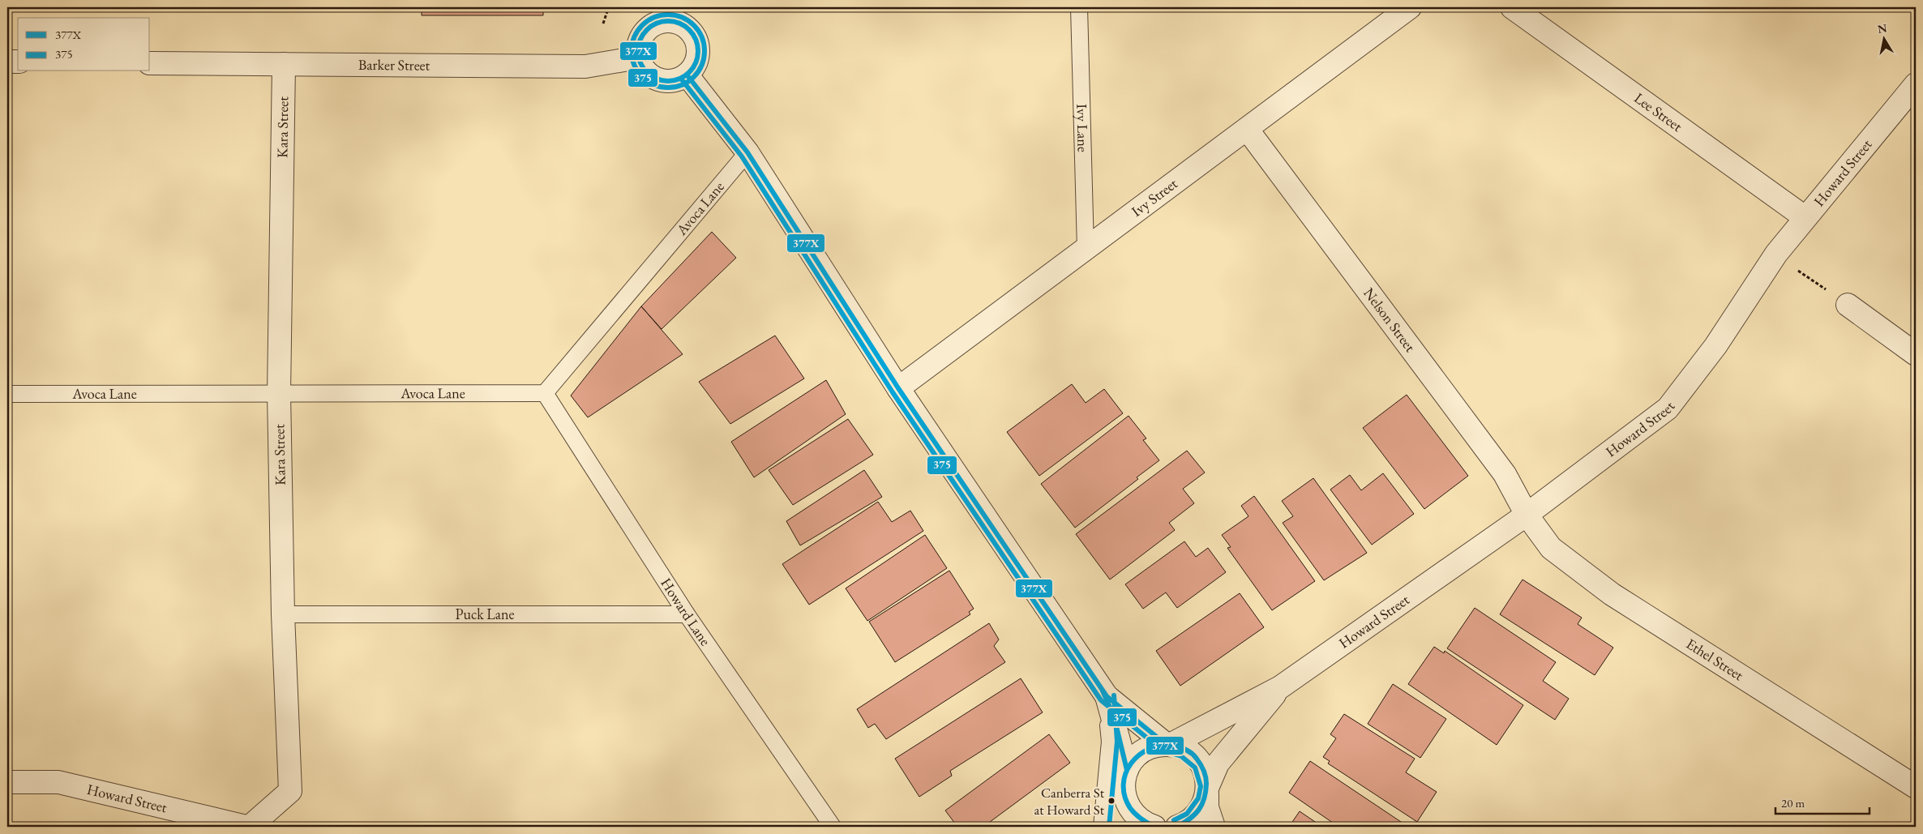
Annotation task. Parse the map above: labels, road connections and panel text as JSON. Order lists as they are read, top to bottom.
{
  "streets": {
    "street": [
      "Barker Street",
      "Lee Street",
      "Kara Street",
      "Howard Street",
      "Ivy Street",
      "Nelson Street",
      "Ethel Street"
    ],
    "lane": [
      "Ivy Lane",
      "Avoca Lane",
      "Howard Lane",
      "Puck Lane"
    ]
  },
  "crossings": [
    ["Barker Street", "Kara Street"],
    ["Lee Street", "Howard Street"],
    ["Kara Street", "Howard Street"],
    ["Kara Street", "Avoca Lane"],
    ["Kara Street", "Puck Lane"],
    ["Ivy Lane", "Ivy Street"],
    ["Howard Street", "Nelson Street"],
    ["Howard Street", "Ethel Street"],
    ["Ivy Street", "Nelson Street"],
    ["Avoca Lane", "Howard Lane"],
    ["Nelson Street", "Ethel Street"],
    ["Howard Lane", "Puck Lane"]
  ],
  "places": ["Canberra St at Howard St"],
  "lines": ["transit line 375", "transit line 377X"],
  "legend": ["377X", "375"],
  "scale_bar": "20 m",
  "north": "top"
}
